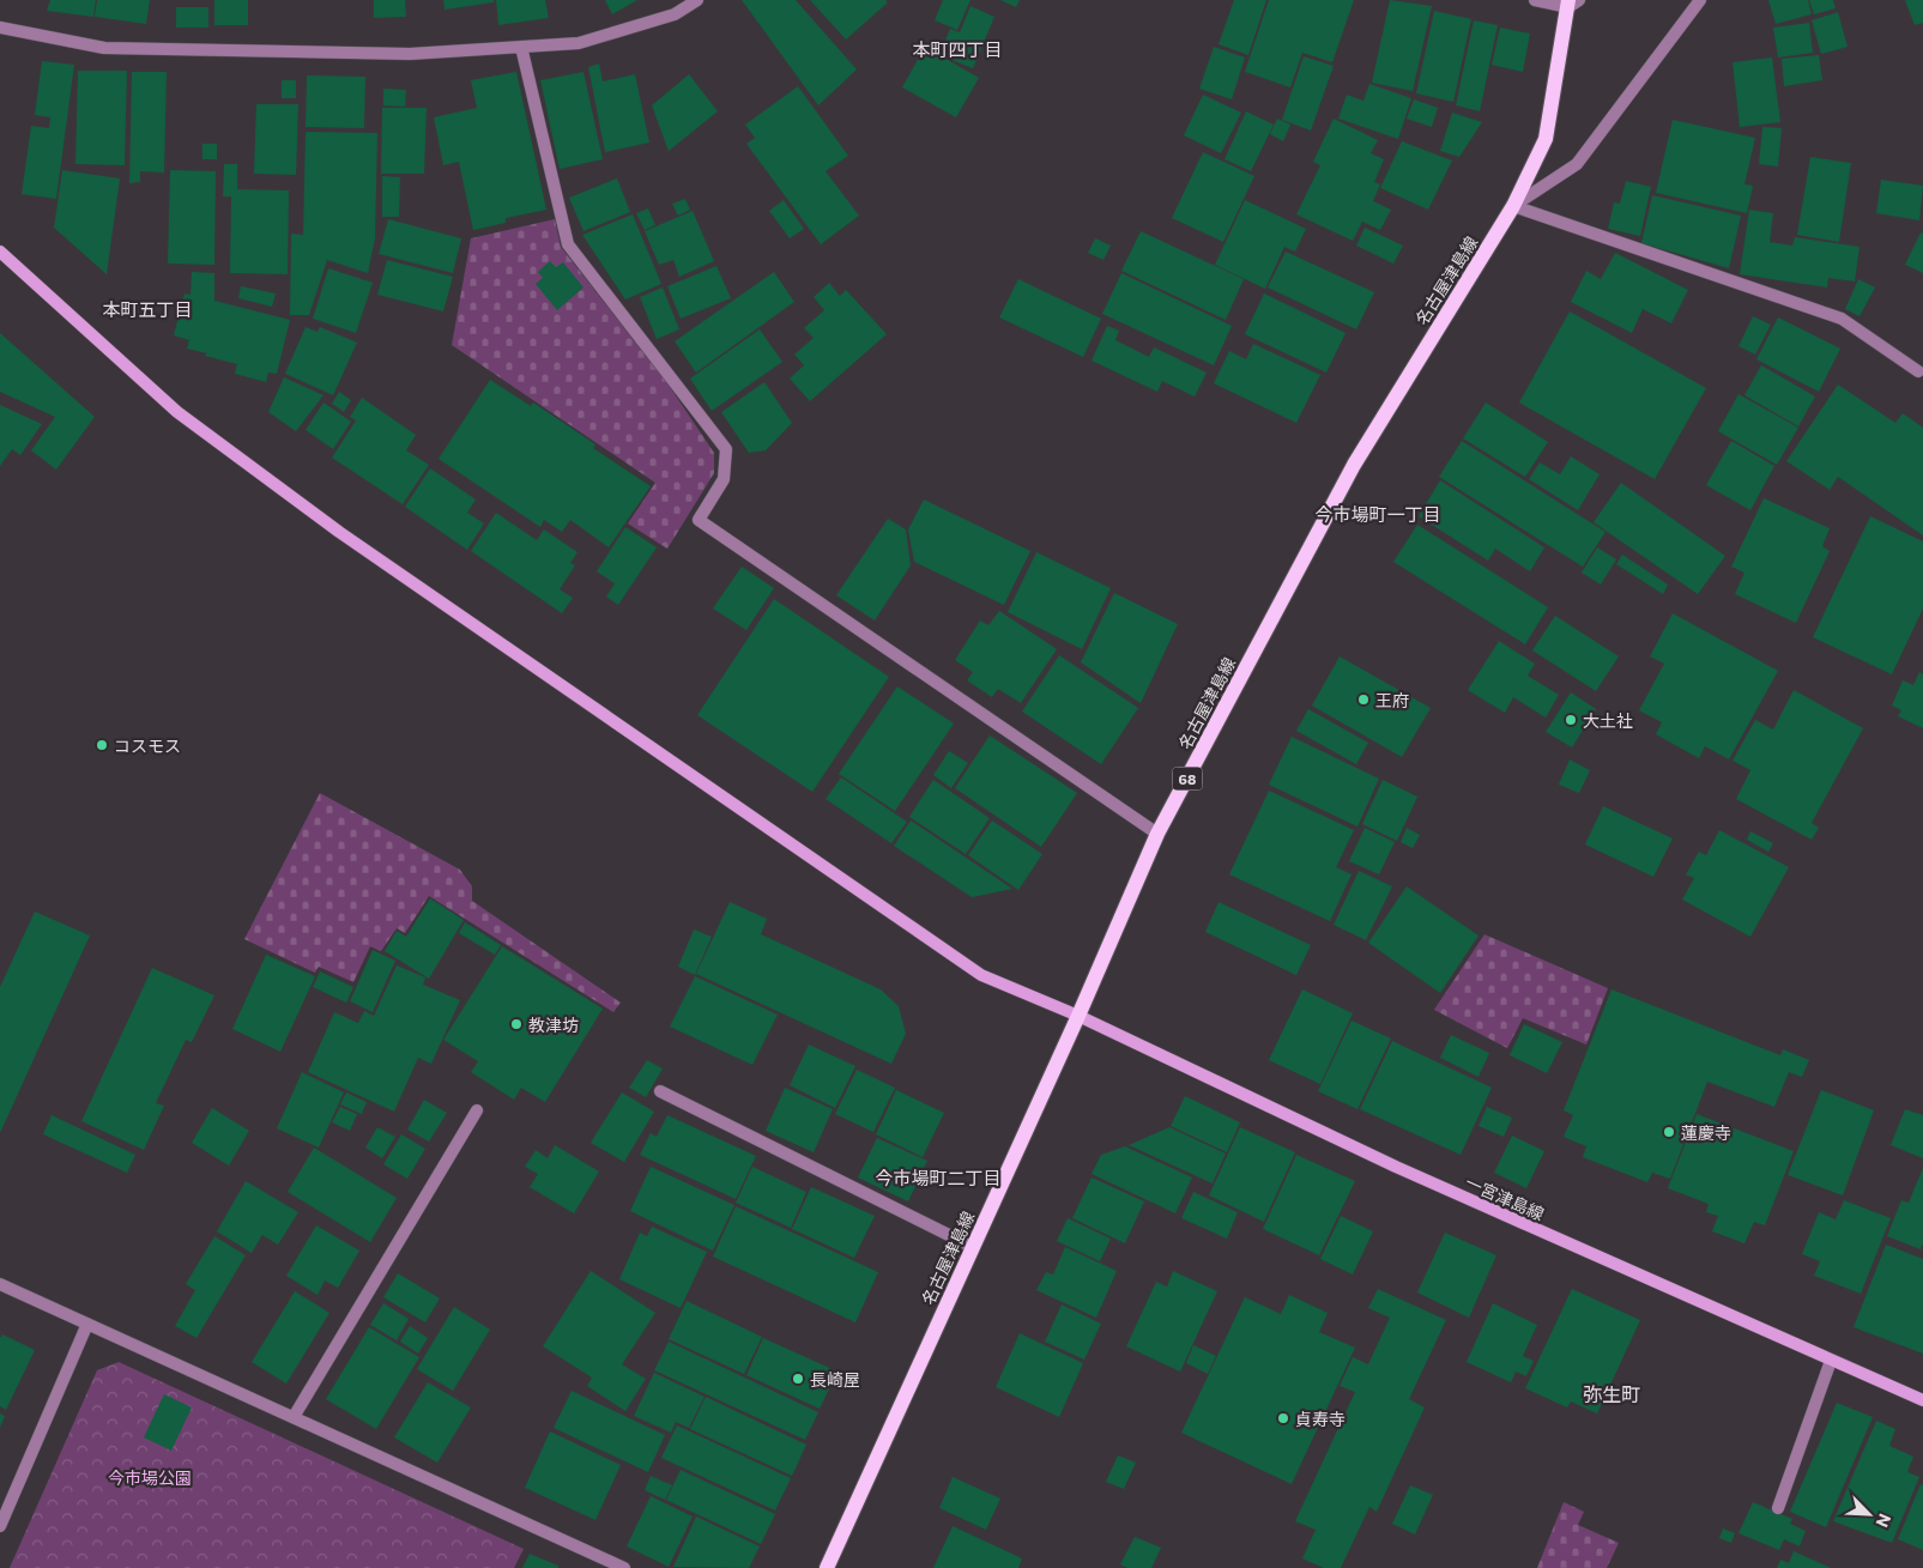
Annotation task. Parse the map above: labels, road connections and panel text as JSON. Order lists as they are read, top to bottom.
{
  "streets": {
    "main road": ["名古屋津島線", "68"],
    "street": ["一宮津島線"]
  },
  "crossings": [
    ["名古屋津島線", "一宮津島線"]
  ],
  "districts": [
    "本町四丁目",
    "本町五丁目",
    "今市場町一丁目",
    "今市場町二丁目",
    "弥生町"
  ],
  "parks": ["今市場公園"],
  "places": [
    "王府",
    "大土社",
    "コスモス",
    "教津坊",
    "蓮慶寺",
    "長崎屋",
    "貞寿寺"
  ],
  "north": "bottom right"
}
